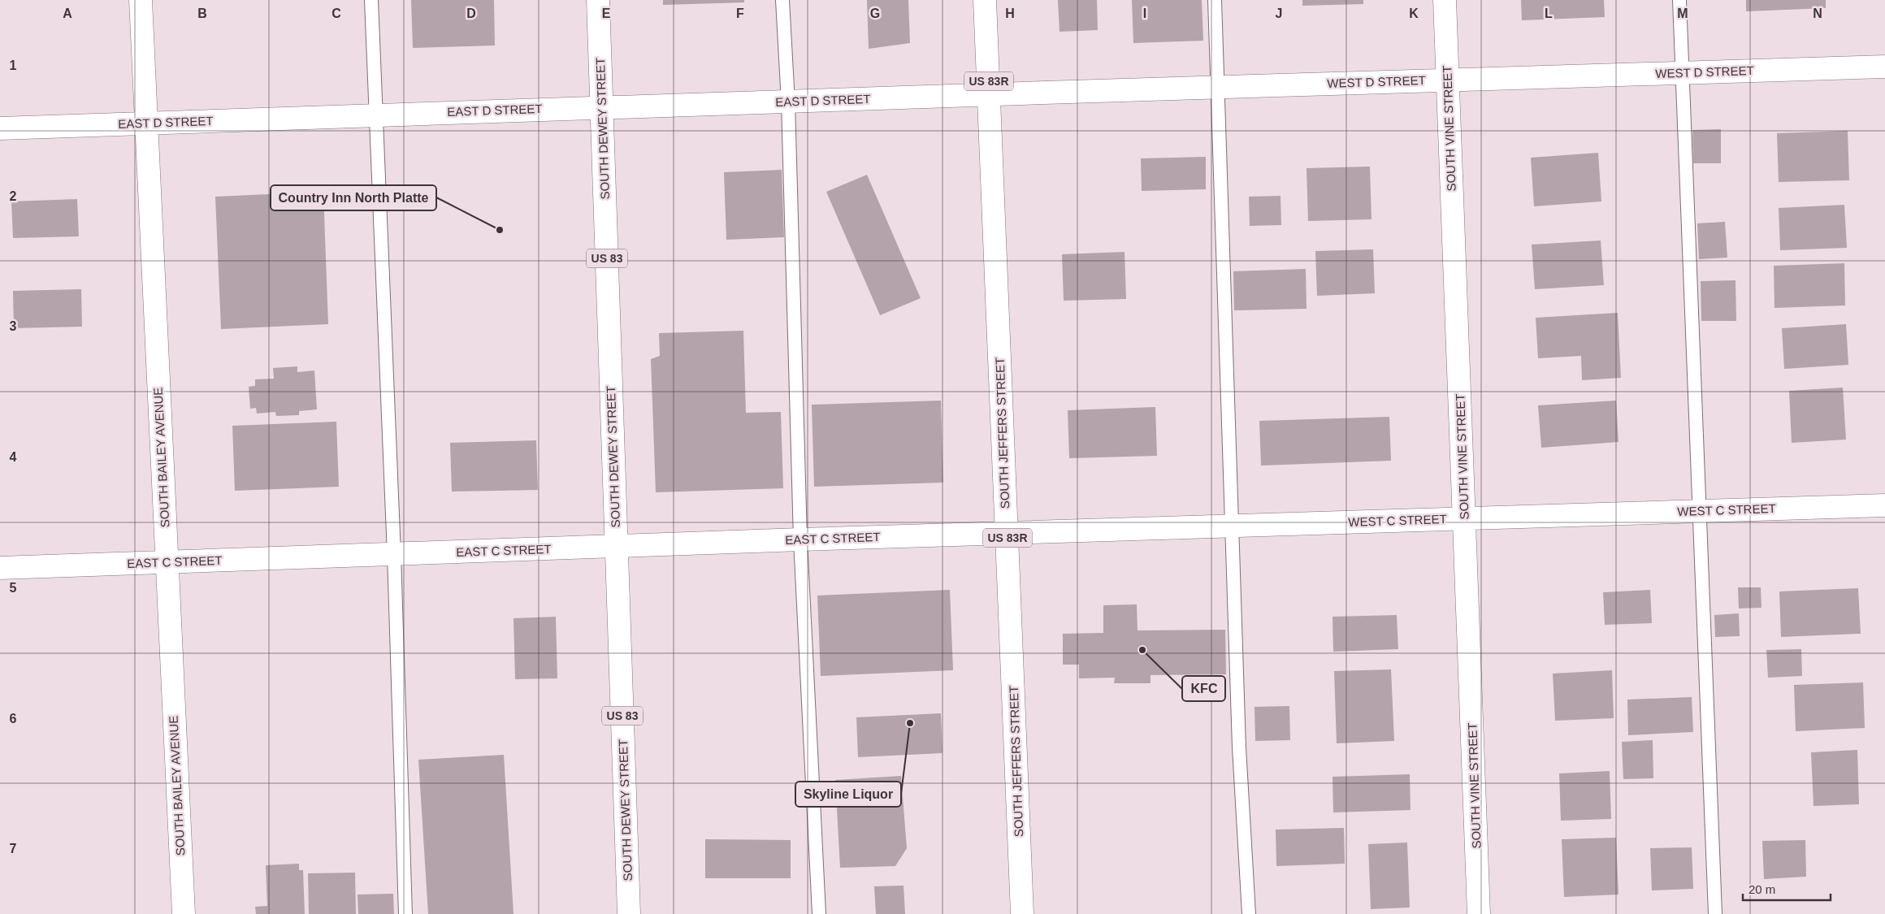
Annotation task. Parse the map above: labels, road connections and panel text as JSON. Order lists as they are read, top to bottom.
{
  "streets": {
    "main road": [
      "WEST D STREET",
      "US 83R",
      "EAST D STREET",
      "SOUTH DEWEY STREET",
      "SOUTH VINE STREET",
      "US 83",
      "SOUTH JEFFERS STREET",
      "SOUTH BAILEY AVENUE",
      "WEST C STREET",
      "EAST C STREET"
    ]
  },
  "crossings": [
    ["WEST D STREET", "EAST D STREET"],
    ["WEST D STREET", "SOUTH VINE STREET"],
    ["WEST D STREET", "SOUTH JEFFERS STREET"],
    ["EAST D STREET", "SOUTH DEWEY STREET"],
    ["EAST D STREET", "SOUTH JEFFERS STREET"],
    ["EAST D STREET", "SOUTH BAILEY AVENUE"],
    ["SOUTH DEWEY STREET", "EAST C STREET"],
    ["SOUTH VINE STREET", "WEST C STREET"],
    ["SOUTH JEFFERS STREET", "WEST C STREET"],
    ["SOUTH JEFFERS STREET", "EAST C STREET"],
    ["SOUTH BAILEY AVENUE", "EAST C STREET"],
    ["WEST C STREET", "EAST C STREET"]
  ],
  "places": ["Country Inn North Platte", "KFC", "Skyline Liquor"],
  "scale_bar": "20 m",
  "grid": {
    "columns": [
      "A",
      "B",
      "C",
      "D",
      "E",
      "F",
      "G",
      "H",
      "I",
      "J",
      "K",
      "L",
      "M",
      "N"
    ],
    "rows": [
      "1",
      "2",
      "3",
      "4",
      "5",
      "6",
      "7"
    ]
  }
}
